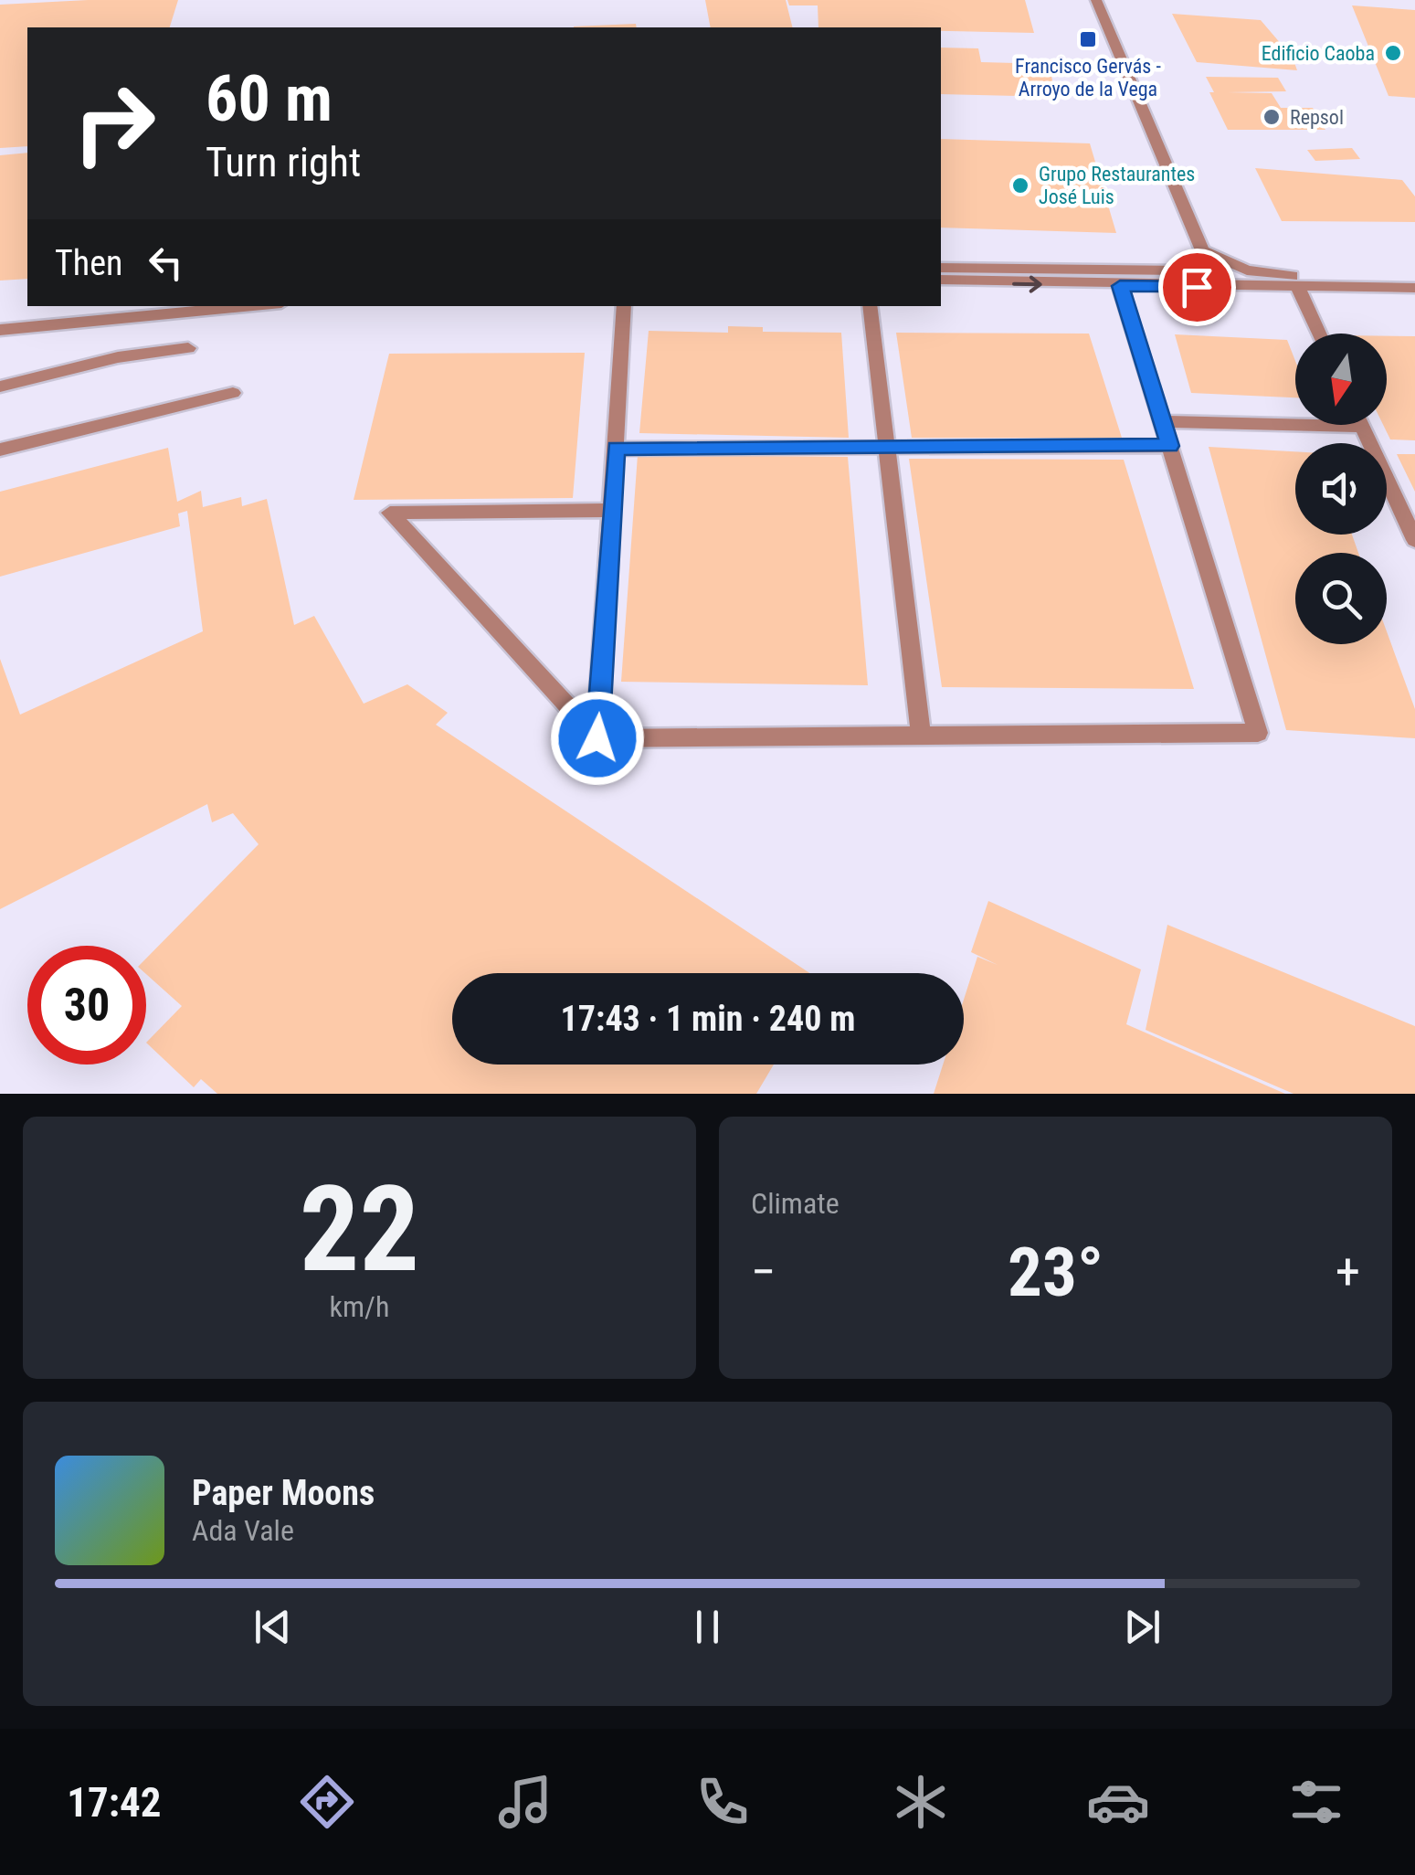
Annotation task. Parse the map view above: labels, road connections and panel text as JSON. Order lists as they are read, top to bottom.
{
  "places": {
    "transit": ["Francisco Gervás - Arroyo de la Vega"],
    "other": ["Edificio Caoba", "Repsol", "Grupo Restaurantes José Luis"]
  },
  "north": "bottom",
  "page": {
    "turn": ["60 m", "Turn right"],
    "then": "Then",
    "limit": "30",
    "trip": "17:43 · 1 min · 240 m",
    "tile": [
      ["22", "km/h"],
      "Climate"
    ],
    "heat": ["−", "23°", "+"],
    "song": ["Paper Moons", "Ada Vale"],
    "tabs": "17:42"
  }
}
